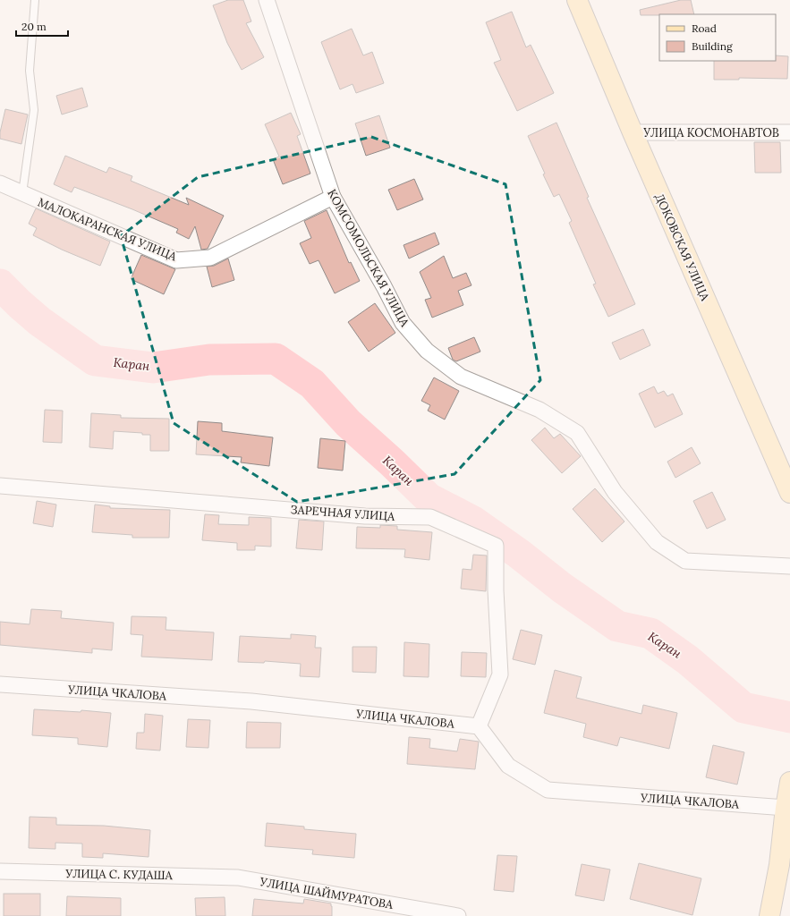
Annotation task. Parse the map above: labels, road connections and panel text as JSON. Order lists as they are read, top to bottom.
{
  "streets": {
    "main road": ["ДОКОВСКАЯ УЛИЦА"],
    "street": [
      "УЛИЦА КОСМОНАВТОВ",
      "МАЛОКАРАНСКАЯ УЛИЦА",
      "КОМСОМОЛЬСКАЯ УЛИЦА",
      "ЗАРЕЧНАЯ УЛИЦА",
      "УЛИЦА ЧКАЛОВА",
      "УЛИЦА С. КУДАША",
      "УЛИЦА ШАЙМУРАТОВА"
    ]
  },
  "crossings": [
    ["УЛИЦА КОСМОНАВТОВ", "ДОКОВСКАЯ УЛИЦА"],
    ["МАЛОКАРАНСКАЯ УЛИЦА", "КОМСОМОЛЬСКАЯ УЛИЦА"],
    ["ЗАРЕЧНАЯ УЛИЦА", "УЛИЦА ЧКАЛОВА"],
    ["УЛИЦА С. КУДАША", "УЛИЦА ШАЙМУРАТОВА"]
  ],
  "water": ["Каран"],
  "legend": ["Road", "Building"],
  "scale_bar": "20 m"
}
